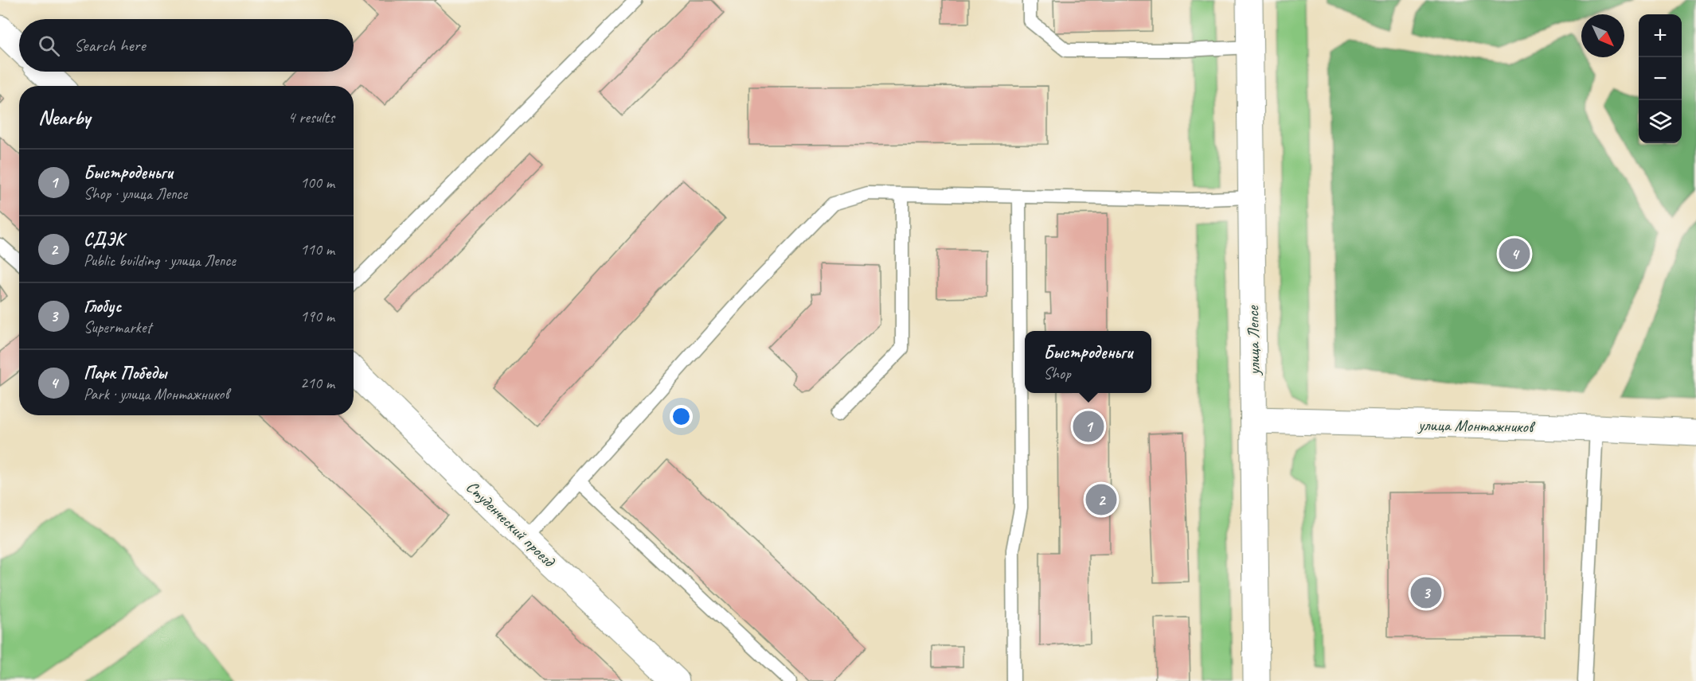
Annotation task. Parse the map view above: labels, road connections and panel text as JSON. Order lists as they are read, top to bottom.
{
  "streets": {
    "street": ["улица Лепсе", "улица Монтажников", "Студенческий проезд"]
  },
  "crossings": [
    ["улица Лепсе", "улица Монтажников"]
  ],
  "north": "bottom right",
  "page": {
    "map_buttons": ["+", "−"],
    "search": "Search here",
    "heading": ["Nearby", "4 results"],
    "list": [
      {
        "mark": "1",
        "name": "Быстроденьги",
        "note": "Shop · улица Лепсе",
        "value": "100 m"
      },
      {
        "mark": "2",
        "name": "СДЭК",
        "note": "Public building · улица Лепсе",
        "value": "110 m"
      },
      {
        "mark": "3",
        "name": "Глобус",
        "note": "Supermarket",
        "value": "190 m"
      },
      {
        "mark": "4",
        "name": "Парк Победы",
        "note": "Park · улица Монтажников",
        "value": "210 m"
      }
    ],
    "pins": [
      "4",
      "1",
      "2",
      "3"
    ],
    "popup": ["Быстроденьги", "Shop"]
  }
}
